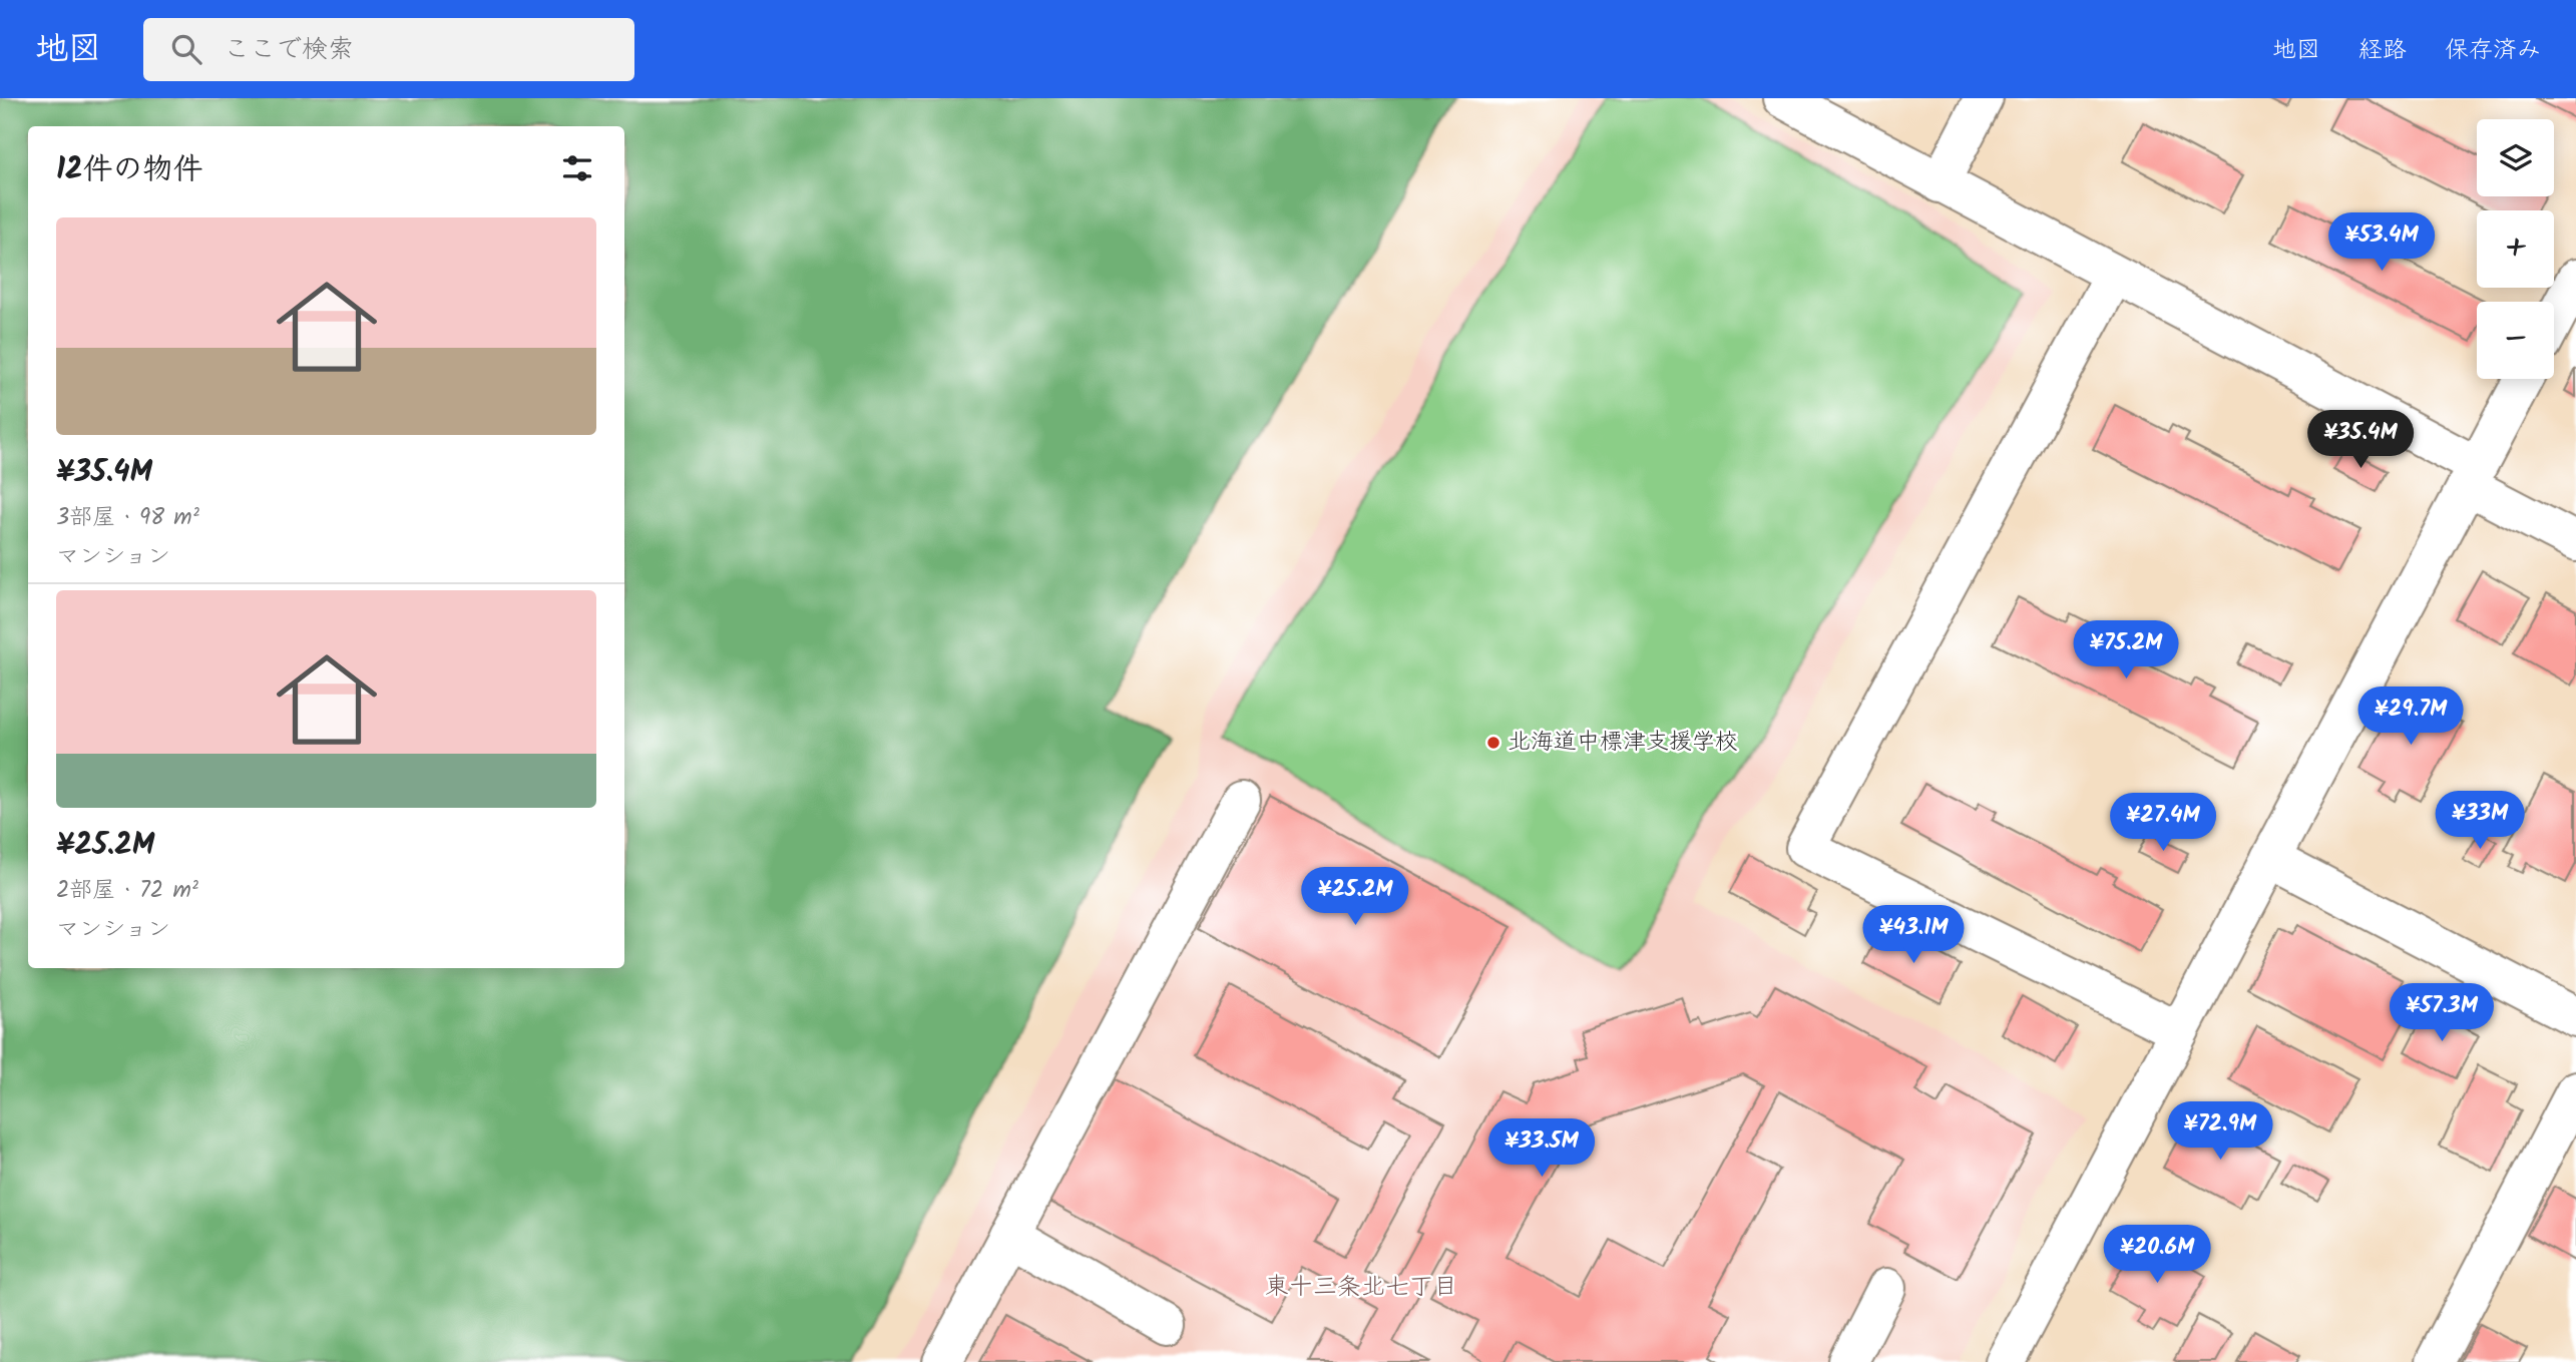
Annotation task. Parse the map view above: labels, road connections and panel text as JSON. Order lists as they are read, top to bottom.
{
  "districts": ["東十三条北七丁目"],
  "places": ["北海道中標津支援学校"],
  "page": {
    "header": "地図",
    "search": "ここで検索",
    "nav": ["地図", "経路", "保存済み"],
    "map_buttons": ["+", "−"],
    "heading": "12件の物件",
    "list": [
      {
        "name": "¥35.4M",
        "note": "3部屋 · 98 m² · マンション"
      },
      {
        "name": "¥25.2M",
        "note": "2部屋 · 72 m² · マンション"
      }
    ],
    "price": [
      "¥53.4M",
      "¥35.4M",
      "¥75.2M",
      "¥29.7M",
      "¥33M",
      "¥27.4M",
      "¥25.2M",
      "¥43.1M",
      "¥57.3M",
      "¥72.9M",
      "¥33.5M",
      "¥20.6M"
    ]
  }
}
